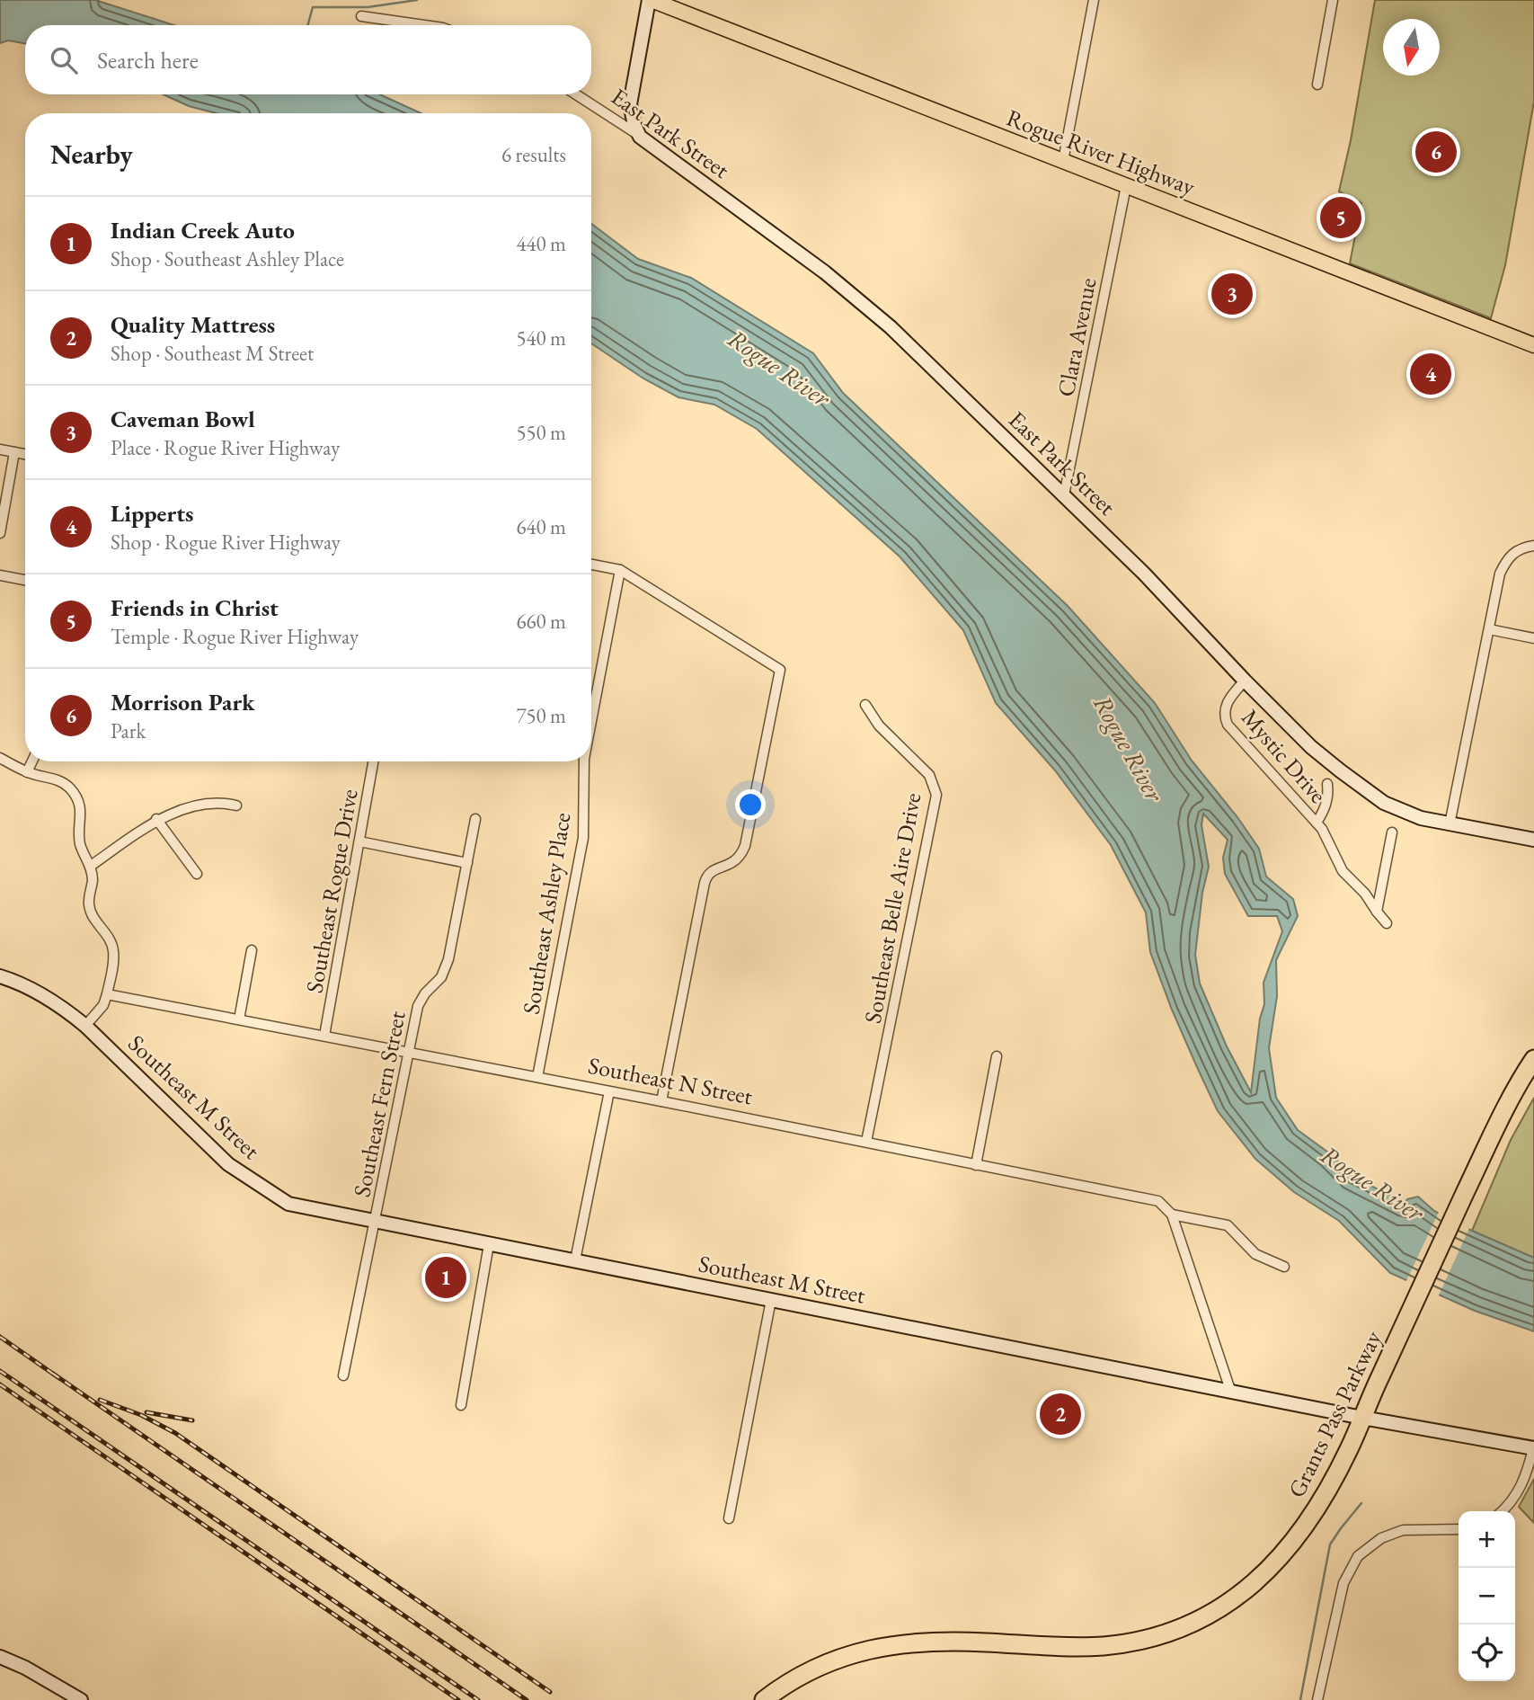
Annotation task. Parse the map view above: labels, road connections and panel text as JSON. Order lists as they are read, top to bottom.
{
  "streets": {
    "highway": ["Grants Pass Parkway"],
    "main road": ["Rogue River Highway"],
    "street": [
      "East Park Street",
      "Clara Avenue",
      "Mystic Drive",
      "Southeast Rogue Drive",
      "Southeast Belle Aire Drive",
      "Southeast Ashley Place",
      "Southeast N Street",
      "Southeast M Street",
      "Southeast Fern Street"
    ]
  },
  "crossings": [
    ["East Park Street", "Clara Avenue"],
    ["East Park Street", "Mystic Drive"],
    ["Rogue River Highway", "Clara Avenue"],
    ["Southeast Rogue Drive", "Southeast N Street"],
    ["Southeast Belle Aire Drive", "Southeast N Street"],
    ["Southeast Ashley Place", "Southeast N Street"],
    ["Southeast N Street", "Southeast Fern Street"],
    ["Southeast M Street", "Southeast Fern Street"],
    ["Southeast M Street", "Grants Pass Parkway"]
  ],
  "water": ["Rogue River"],
  "north": "bottom",
  "page": {
    "search": "Search here",
    "heading": ["Nearby", "6 results"],
    "pins": [
      "6",
      "5",
      "3",
      "4",
      "1",
      "2"
    ],
    "list": [
      {
        "mark": "1",
        "name": "Indian Creek Auto",
        "note": "Shop · Southeast Ashley Place",
        "value": "440 m"
      },
      {
        "mark": "2",
        "name": "Quality Mattress",
        "note": "Shop · Southeast M Street",
        "value": "540 m"
      },
      {
        "mark": "3",
        "name": "Caveman Bowl",
        "note": "Place · Rogue River Highway",
        "value": "550 m"
      },
      {
        "mark": "4",
        "name": "Lipperts",
        "note": "Shop · Rogue River Highway",
        "value": "640 m"
      },
      {
        "mark": "5",
        "name": "Friends in Christ",
        "note": "Temple · Rogue River Highway",
        "value": "660 m"
      },
      {
        "mark": "6",
        "name": "Morrison Park",
        "note": "Park",
        "value": "750 m"
      }
    ],
    "map_buttons": ["+", "−"]
  }
}
